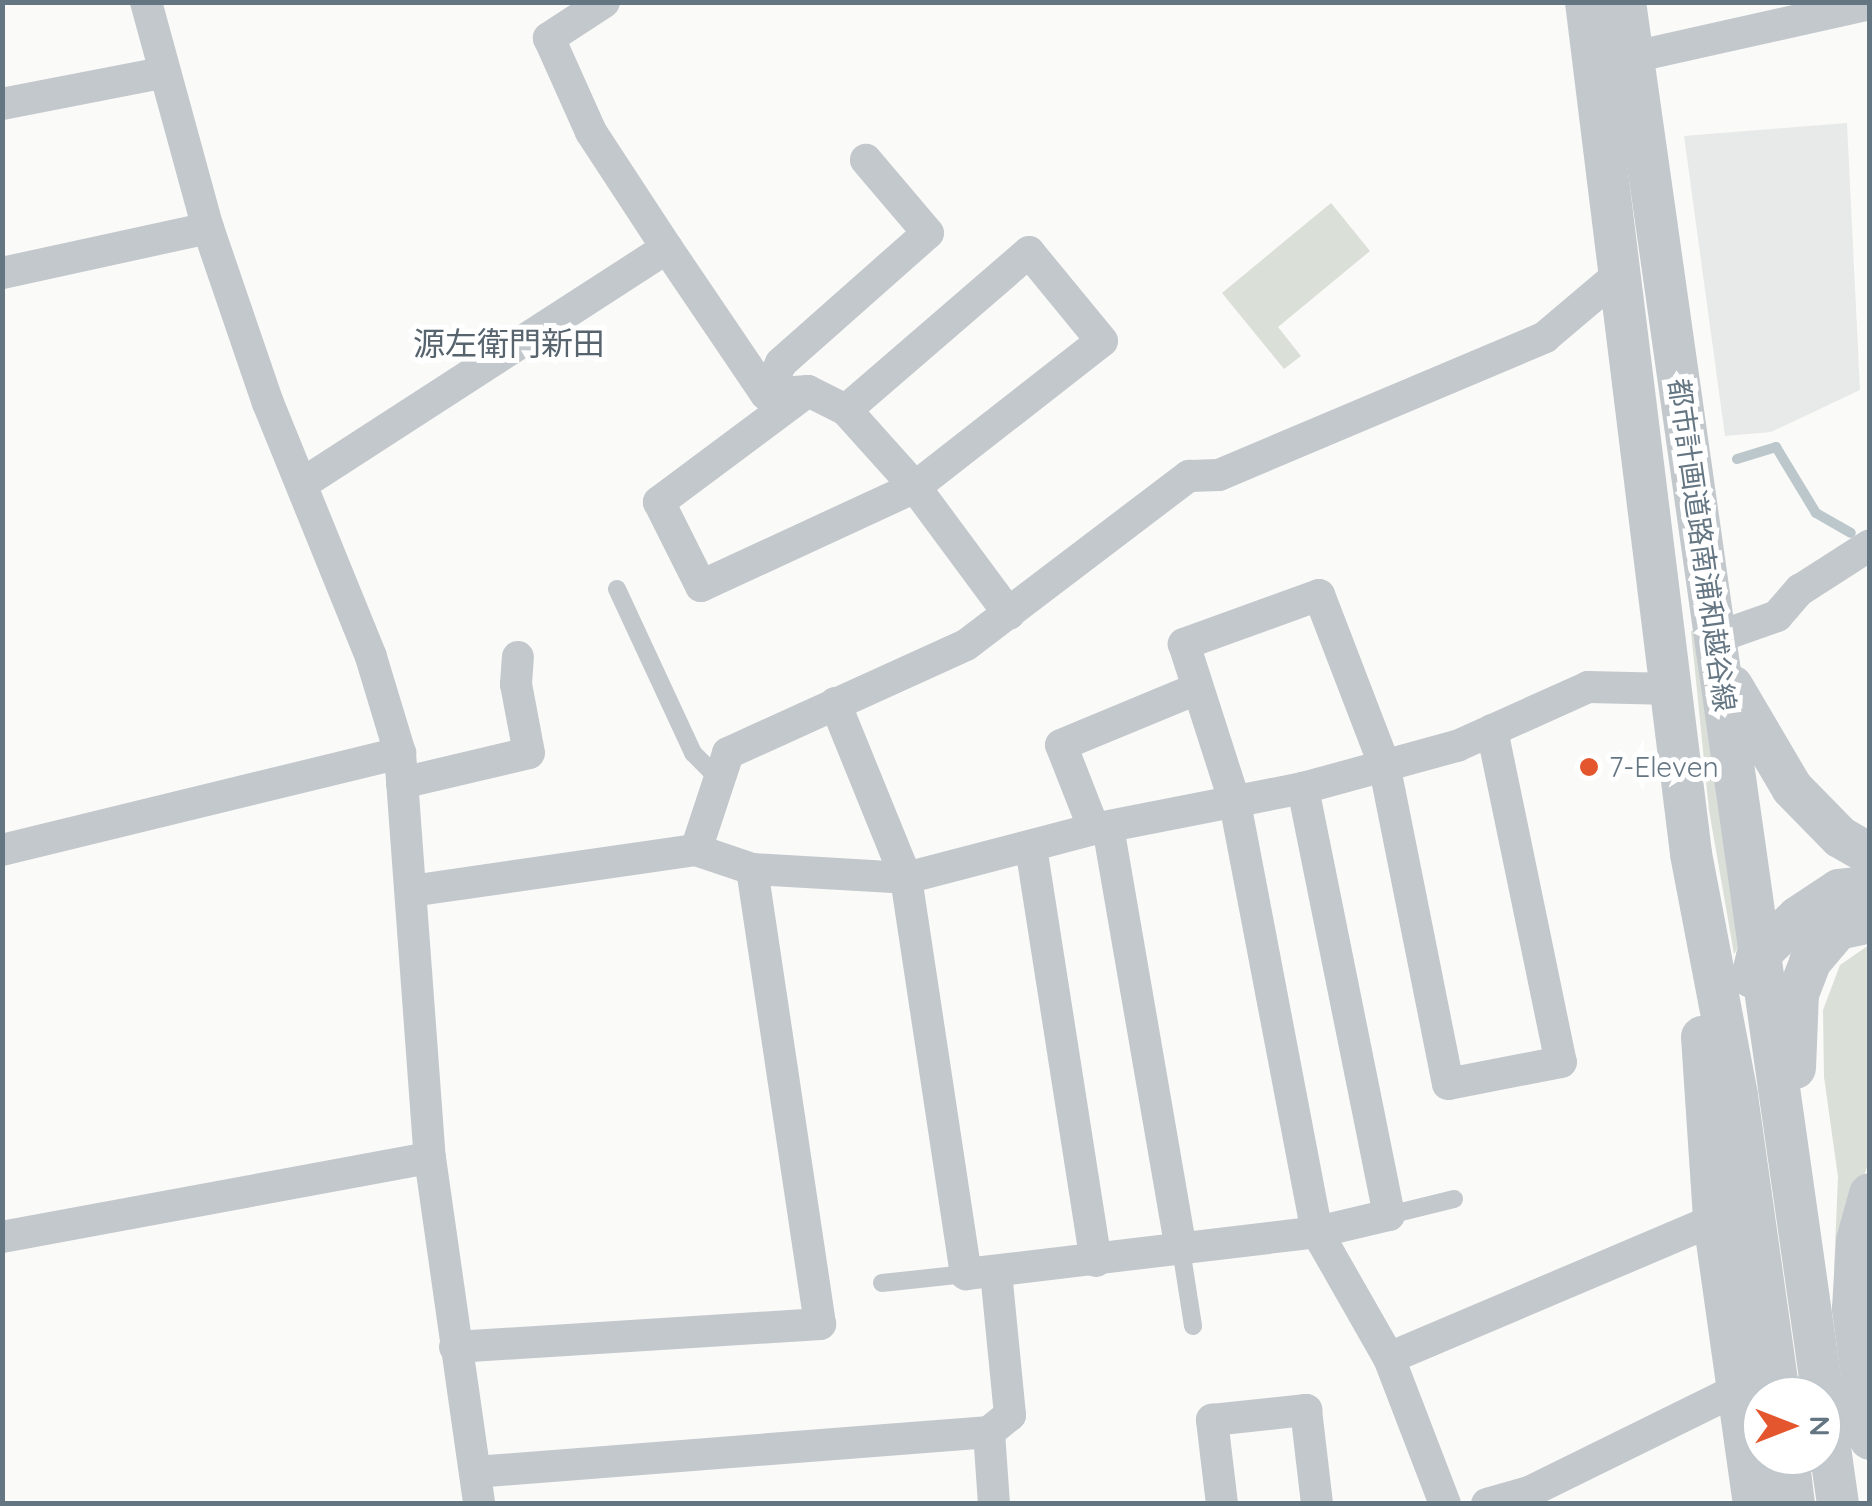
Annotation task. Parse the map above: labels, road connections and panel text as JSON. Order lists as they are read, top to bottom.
{
  "streets": {
    "street": ["都市計画道路南浦和越谷線"]
  },
  "districts": ["源左衛門新田"],
  "places": ["7-Eleven"],
  "north": "right"
}
